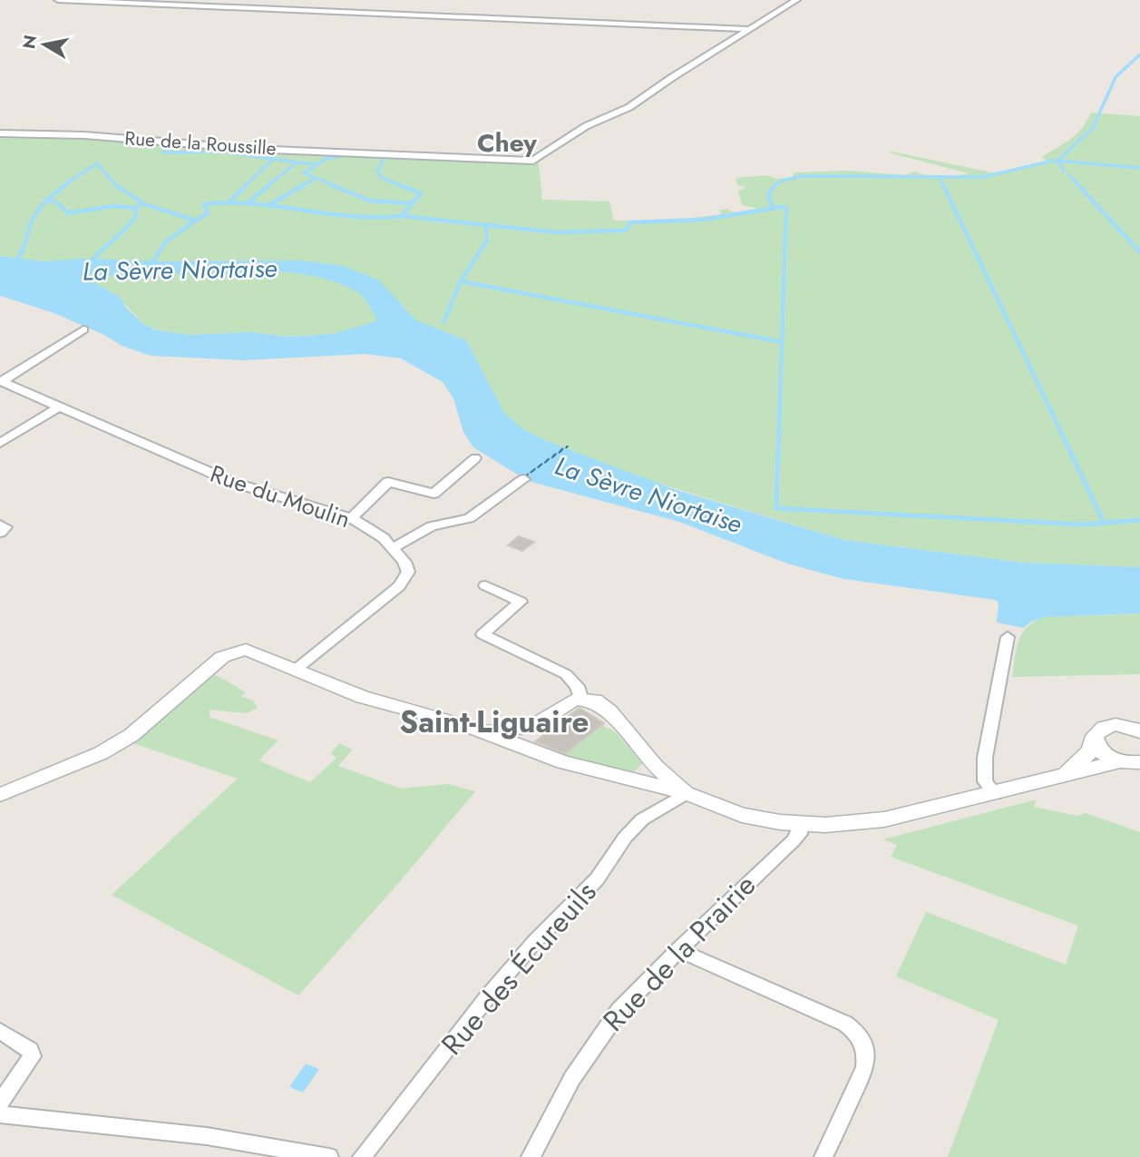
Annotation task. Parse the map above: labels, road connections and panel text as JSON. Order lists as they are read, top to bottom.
{
  "streets": {
    "street": [
      "Rue de la Roussille",
      "Rue du Moulin",
      "Rue de la Prairie",
      "Rue des Écureuils"
    ]
  },
  "districts": ["Chey", "Saint-Liguaire"],
  "water": ["La Sèvre Niortaise"],
  "north": "left"
}
